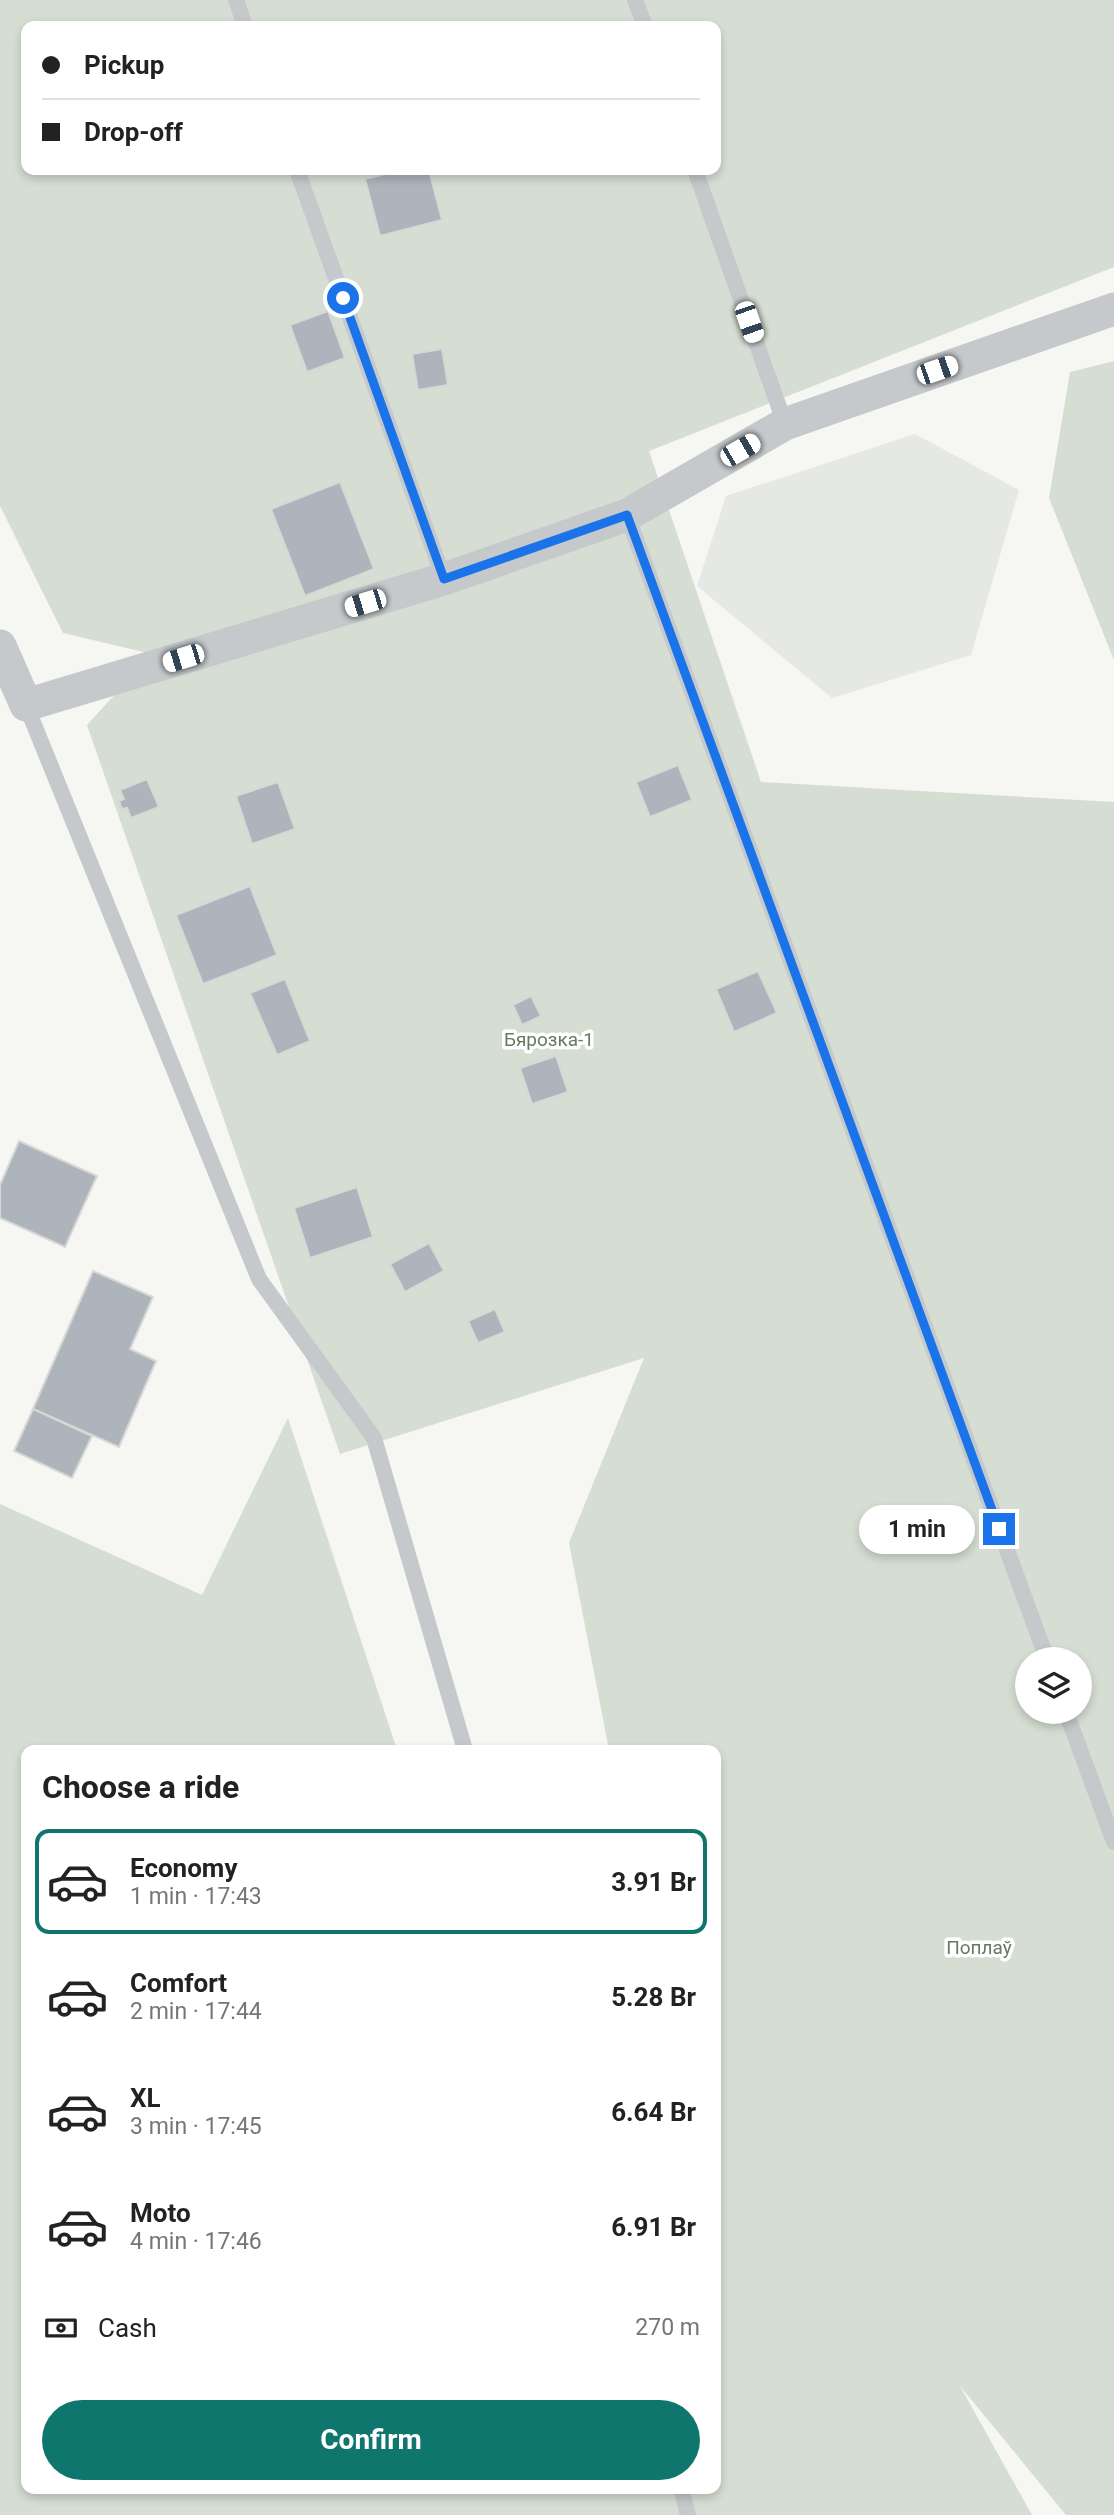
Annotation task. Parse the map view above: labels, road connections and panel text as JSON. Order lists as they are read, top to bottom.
{
  "parks": ["Бярозка-1", "Поплаў"],
  "page": {
    "banner": ["Pickup", "Drop-off"],
    "bubble": "1 min",
    "heading": "Choose a ride",
    "list": [
      {
        "name": "Economy",
        "note": "1 min · 17:43",
        "value": "3.91 Br"
      },
      {
        "name": "Comfort",
        "note": "2 min · 17:44",
        "value": "5.28 Br"
      },
      {
        "name": "XL",
        "note": "3 min · 17:45",
        "value": "6.64 Br"
      },
      {
        "name": "Moto",
        "note": "4 min · 17:46",
        "value": "6.91 Br"
      }
    ],
    "pay": ["Cash", "270 m"],
    "buttons": "Confirm"
  }
}
